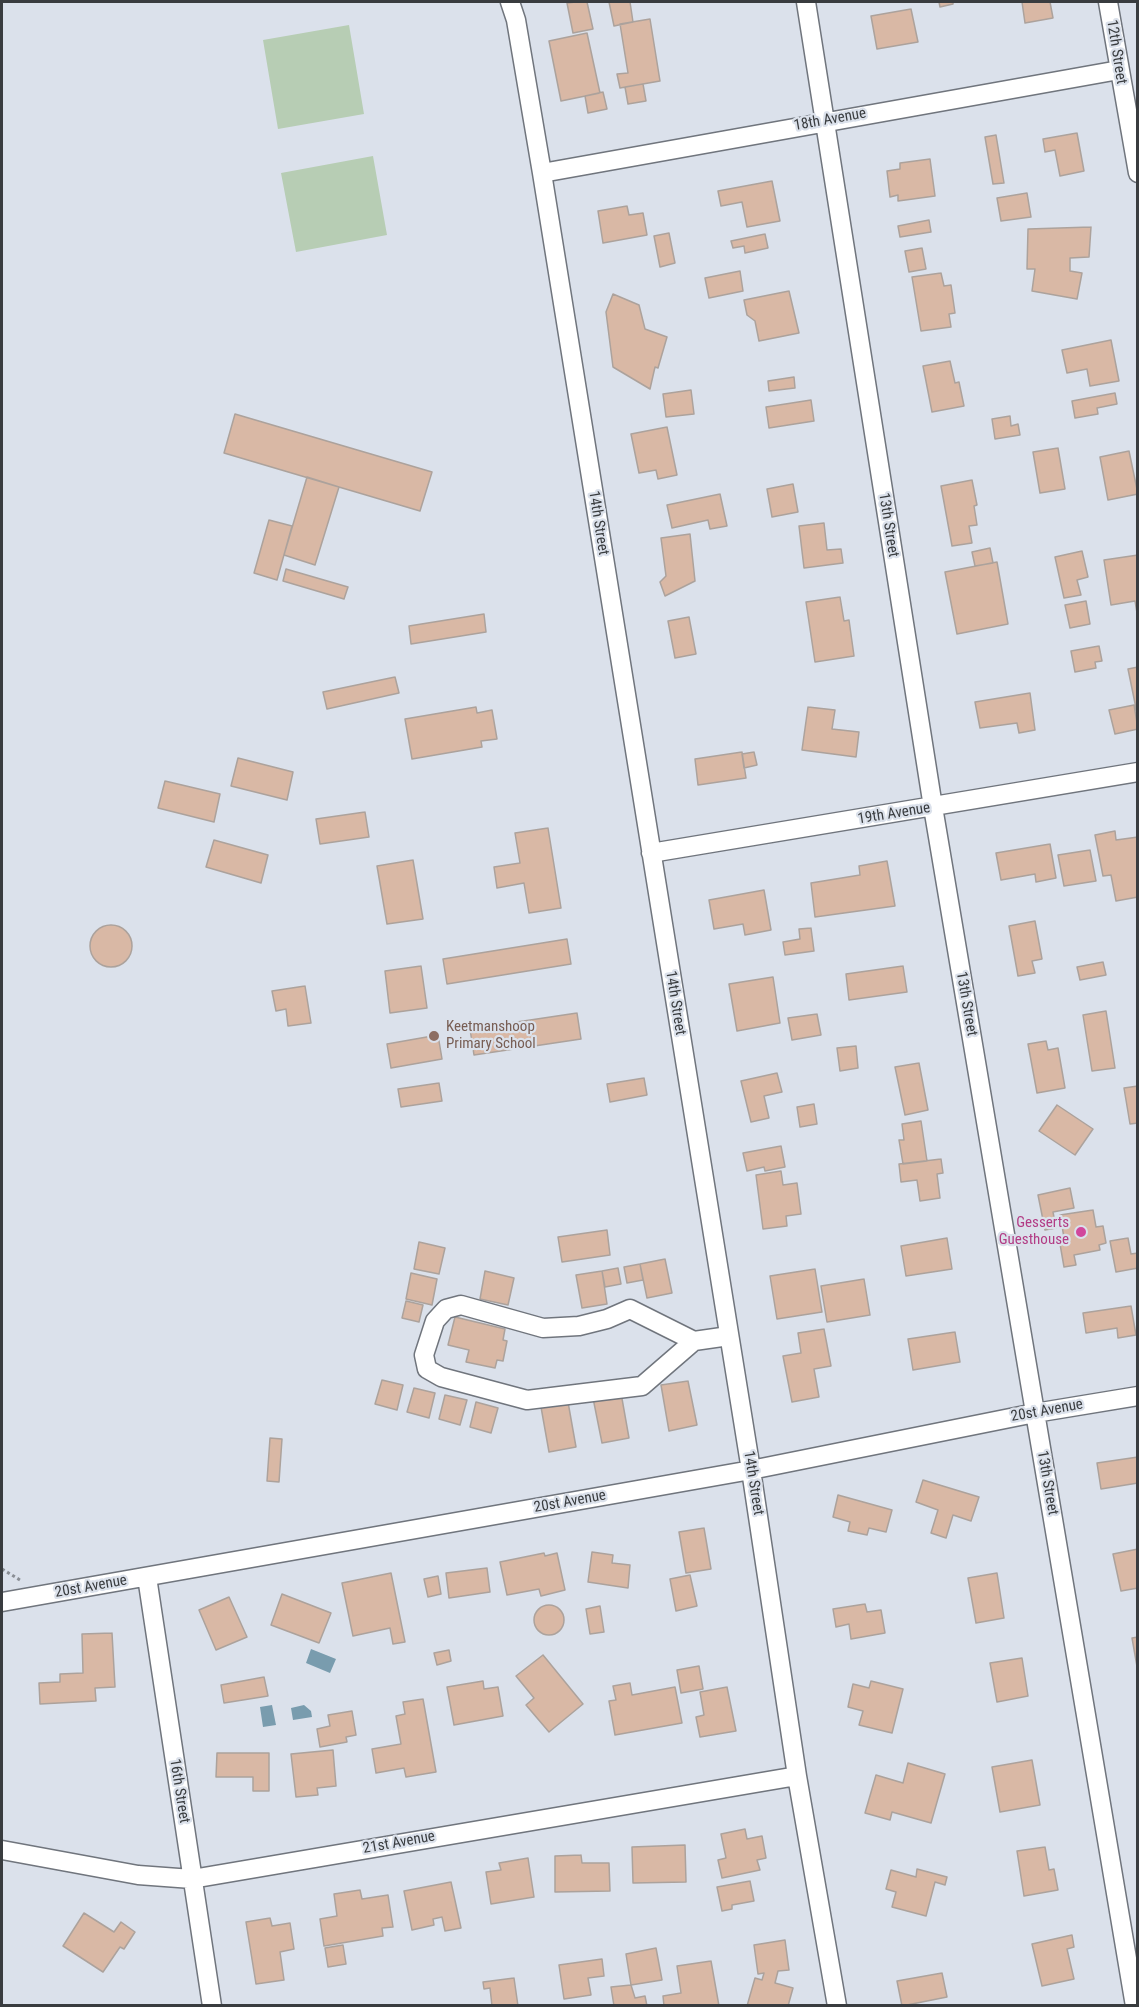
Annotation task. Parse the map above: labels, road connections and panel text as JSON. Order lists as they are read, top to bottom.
{
  "streets": {
    "street": [
      "12th Street",
      "18th Avenue",
      "14th Street",
      "13th Street",
      "19th Avenue",
      "20st Avenue",
      "16th Street",
      "21st Avenue"
    ]
  },
  "crossings": [
    ["12th Street", "18th Avenue"],
    ["18th Avenue", "14th Street"],
    ["18th Avenue", "13th Street"],
    ["14th Street", "19th Avenue"],
    ["14th Street", "20st Avenue"],
    ["14th Street", "21st Avenue"],
    ["13th Street", "19th Avenue"],
    ["13th Street", "20st Avenue"],
    ["20st Avenue", "16th Street"],
    ["16th Street", "21st Avenue"]
  ],
  "places": ["Keetmanshoop Primary School", "Gesserts Guesthouse"]
}
